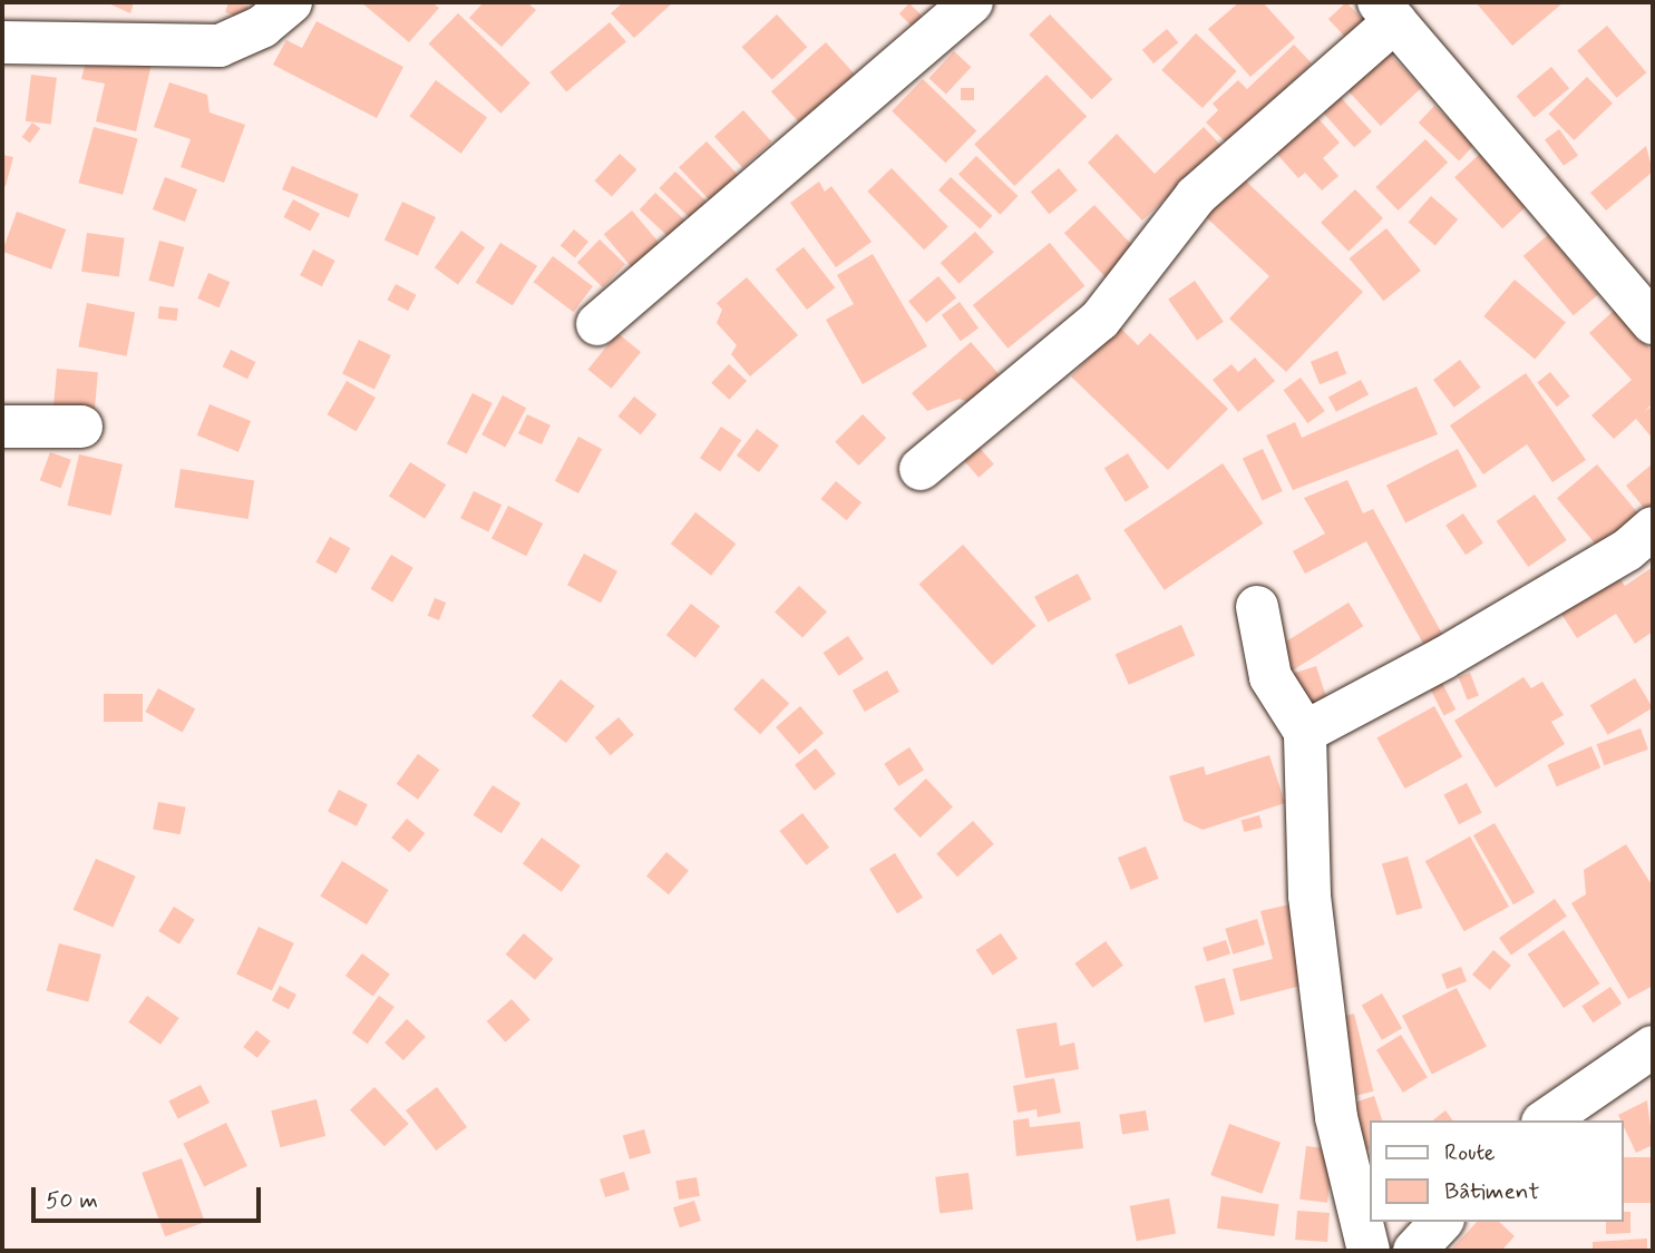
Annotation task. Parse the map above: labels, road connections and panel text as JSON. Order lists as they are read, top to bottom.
{
  "legend": ["Route", "Bâtiment"],
  "scale_bar": "50 m"
}
